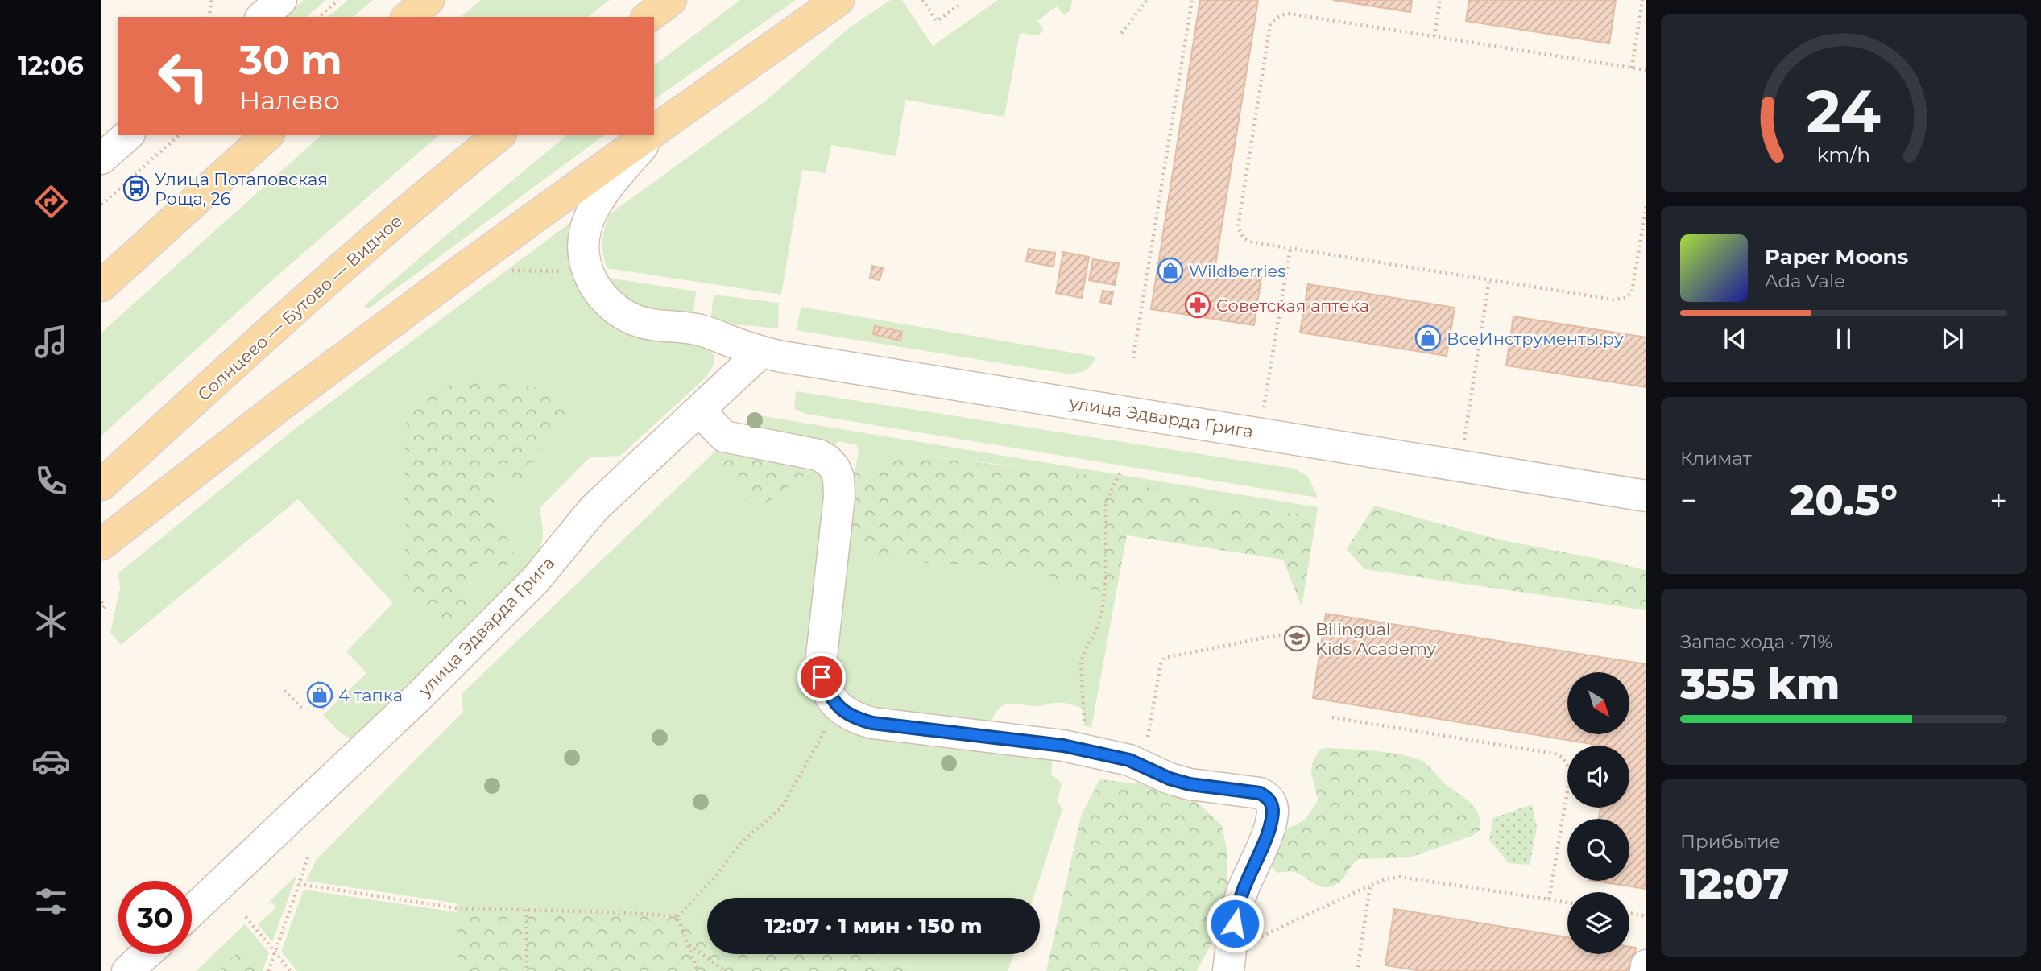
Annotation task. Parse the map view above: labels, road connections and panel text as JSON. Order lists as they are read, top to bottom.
{
  "streets": {
    "main road": ["Солнцево — Бутово — Видное"],
    "street": ["улица Эдварда Грига"]
  },
  "places": {
    "bus stop": ["Улица Потаповская Роща, 26"],
    "shop": ["Wildberries", "ВсеИнструменты.ру", "4 тапка"],
    "pharmacy": ["Советская аптека"],
    "school or university": ["Bilingual Kids Academy"]
  },
  "north": "bottom right",
  "page": {
    "tabs": "12:06",
    "turn": ["30 m", "Налево"],
    "song": ["Paper Moons", "Ada Vale"],
    "tile": [
      "Климат",
      ["Запас хода · 71%", "355 km"],
      ["Прибытие", "12:07"]
    ],
    "heat": ["−", "20.5°", "+"],
    "limit": "30",
    "trip": "12:07 · 1 мин · 150 m",
    "gauge": ["24", "km/h"]
  }
}
